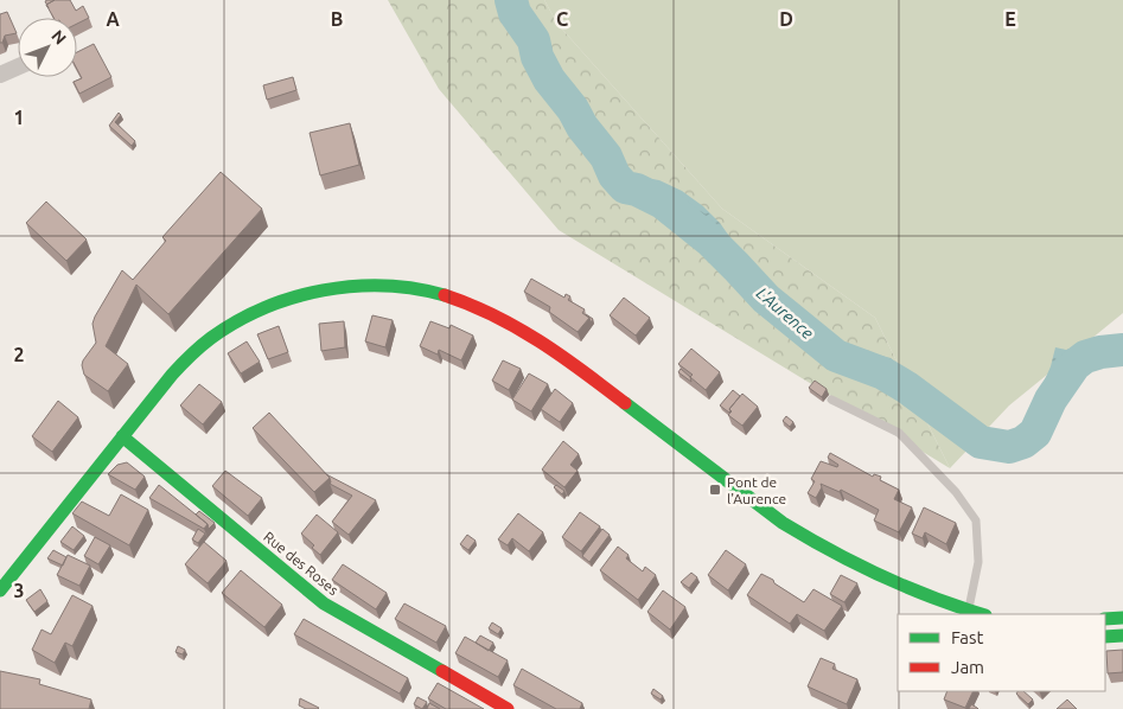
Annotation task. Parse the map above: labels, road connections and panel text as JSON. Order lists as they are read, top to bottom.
{
  "streets": {
    "main road": ["Rue des Roses"]
  },
  "water": ["L'Aurence"],
  "places": {
    "transit": ["Pont de l'Aurence"]
  },
  "legend": ["Fast", "Jam"],
  "north": "top right",
  "grid": {
    "columns": [
      "A",
      "B",
      "C",
      "D",
      "E"
    ],
    "rows": ["1", "2", "3"]
  }
}
